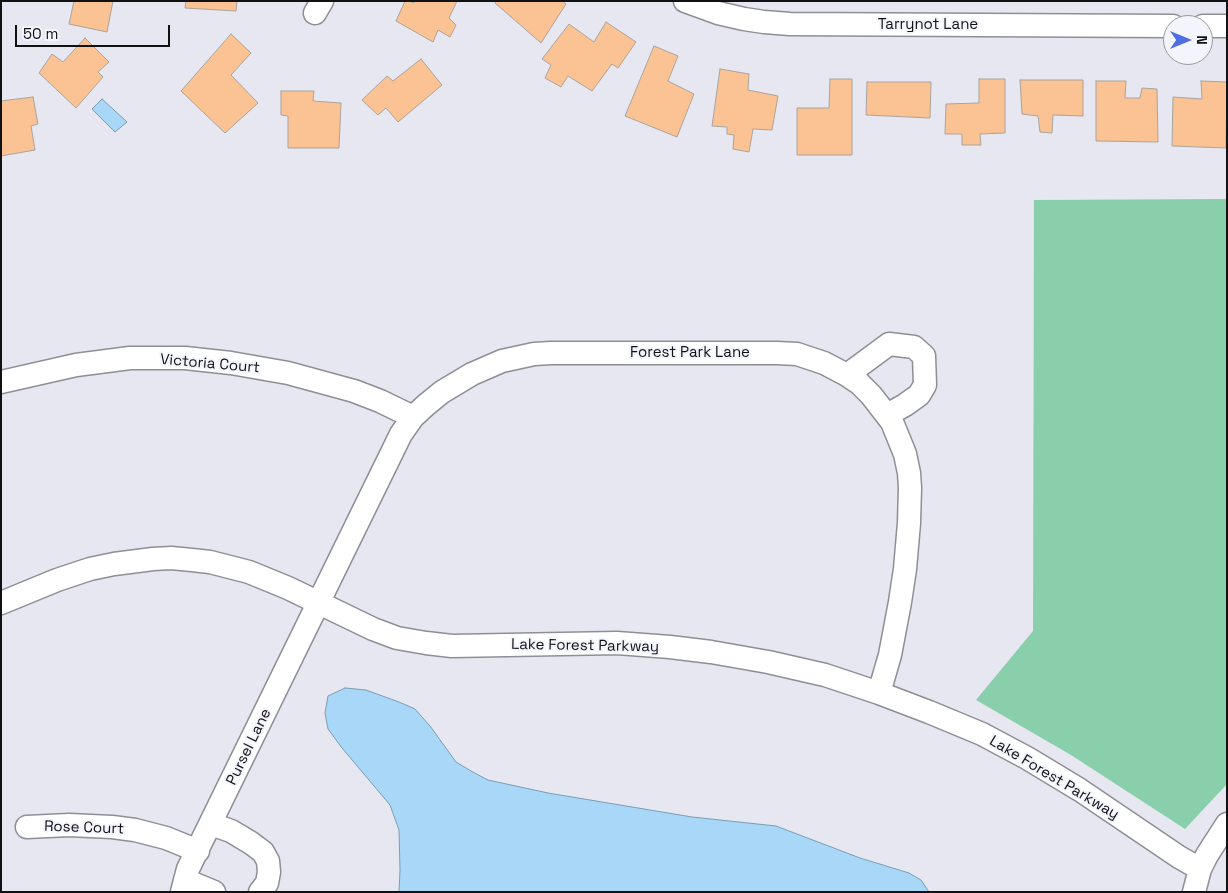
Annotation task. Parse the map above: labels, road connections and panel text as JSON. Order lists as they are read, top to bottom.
{
  "streets": {
    "street": [
      "Tarrynot Lane",
      "Forest Park Lane",
      "Victoria Court",
      "Lake Forest Parkway",
      "Pursel Lane",
      "Rose Court"
    ]
  },
  "crossings": [
    ["Forest Park Lane", "Victoria Court"],
    ["Forest Park Lane", "Lake Forest Parkway"],
    ["Forest Park Lane", "Pursel Lane"],
    ["Lake Forest Parkway", "Pursel Lane"],
    ["Pursel Lane", "Rose Court"]
  ],
  "scale_bar": "50 m",
  "north": "right"
}
